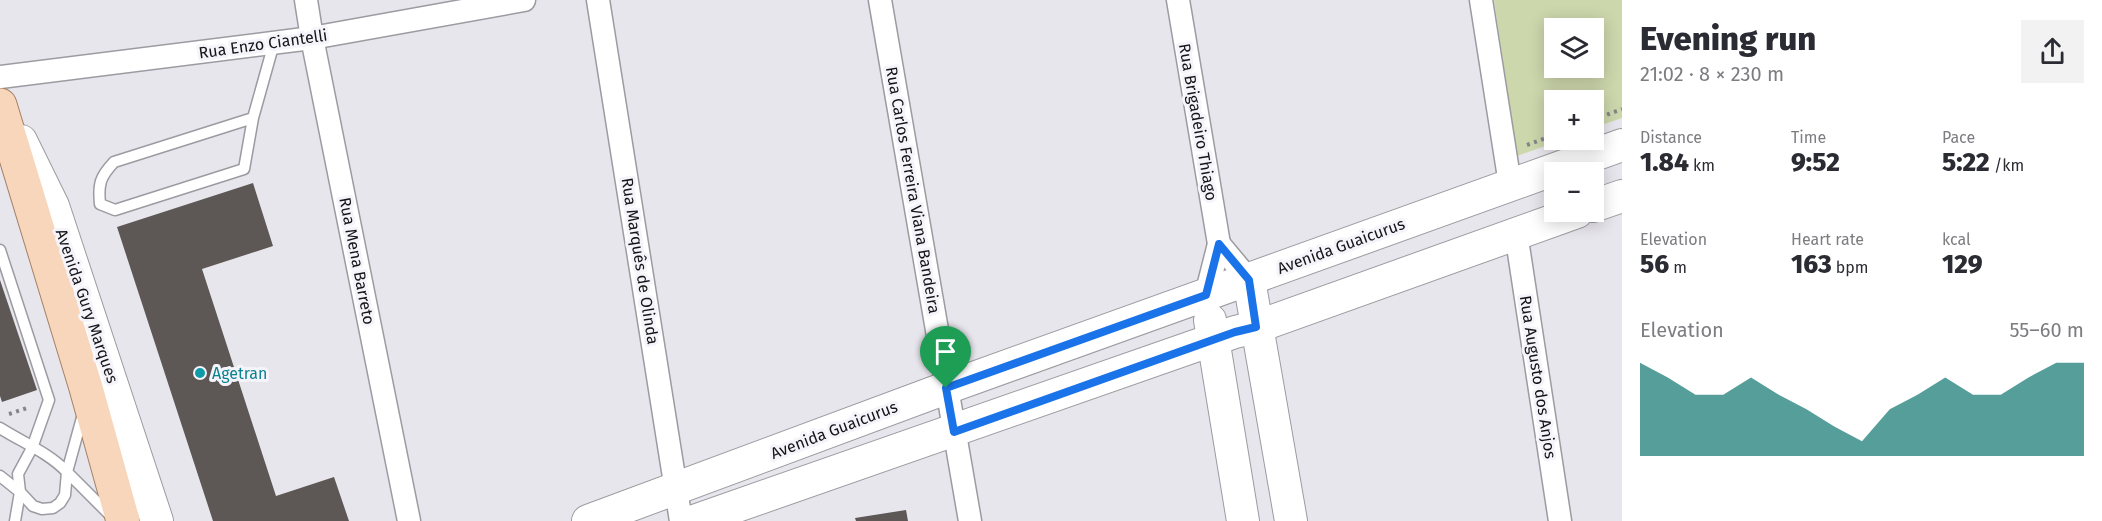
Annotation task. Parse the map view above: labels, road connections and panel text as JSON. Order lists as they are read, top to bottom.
{
  "streets": {
    "main road": ["Avenida Guaicurus", "Avenida Gury Marques"],
    "street": [
      "Rua Enzo Ciantelli",
      "Rua Brigadeiro Thiago",
      "Rua Carlos Ferreira Viana Bandeira",
      "Rua Mena Barreto",
      "Rua Marquês de Olinda",
      "Rua Augusto dos Anjos"
    ]
  },
  "crossings": [
    ["Rua Enzo Ciantelli", "Rua Mena Barreto"],
    ["Rua Brigadeiro Thiago", "Avenida Guaicurus"],
    ["Rua Carlos Ferreira Viana Bandeira", "Avenida Guaicurus"],
    ["Avenida Guaicurus", "Rua Marquês de Olinda"]
  ],
  "places": ["Agetran"],
  "page": {
    "heading": ["Evening run", "21:02 · 8 × 230 m"],
    "map_buttons": ["+", "−"],
    "stats": [
      ["Distance", "1.84 km"],
      ["Time", "9:52"],
      ["Pace", "5:22 /km"],
      ["Elevation", "56 m"],
      ["Heart rate", "163 bpm"],
      ["kcal", "129"]
    ],
    "chart": ["Elevation", "55–60 m"]
  }
}
